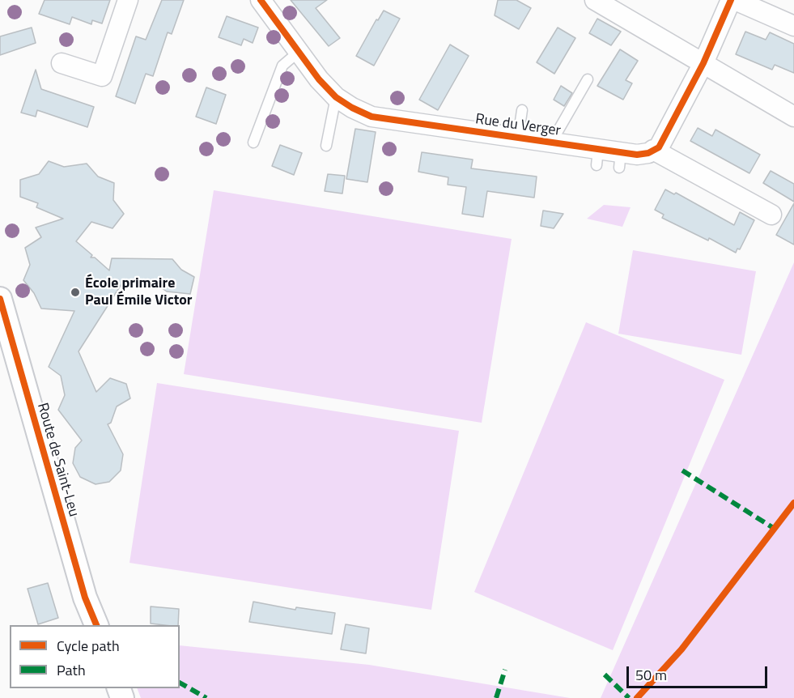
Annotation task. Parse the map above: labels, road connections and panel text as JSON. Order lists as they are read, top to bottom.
{
  "streets": {
    "street": ["Rue du Verger", "Route de Saint-Leu"]
  },
  "places": ["École primaire Paul Émile Victor"],
  "legend": ["Cycle path", "Path"],
  "scale_bar": "50 m"
}
